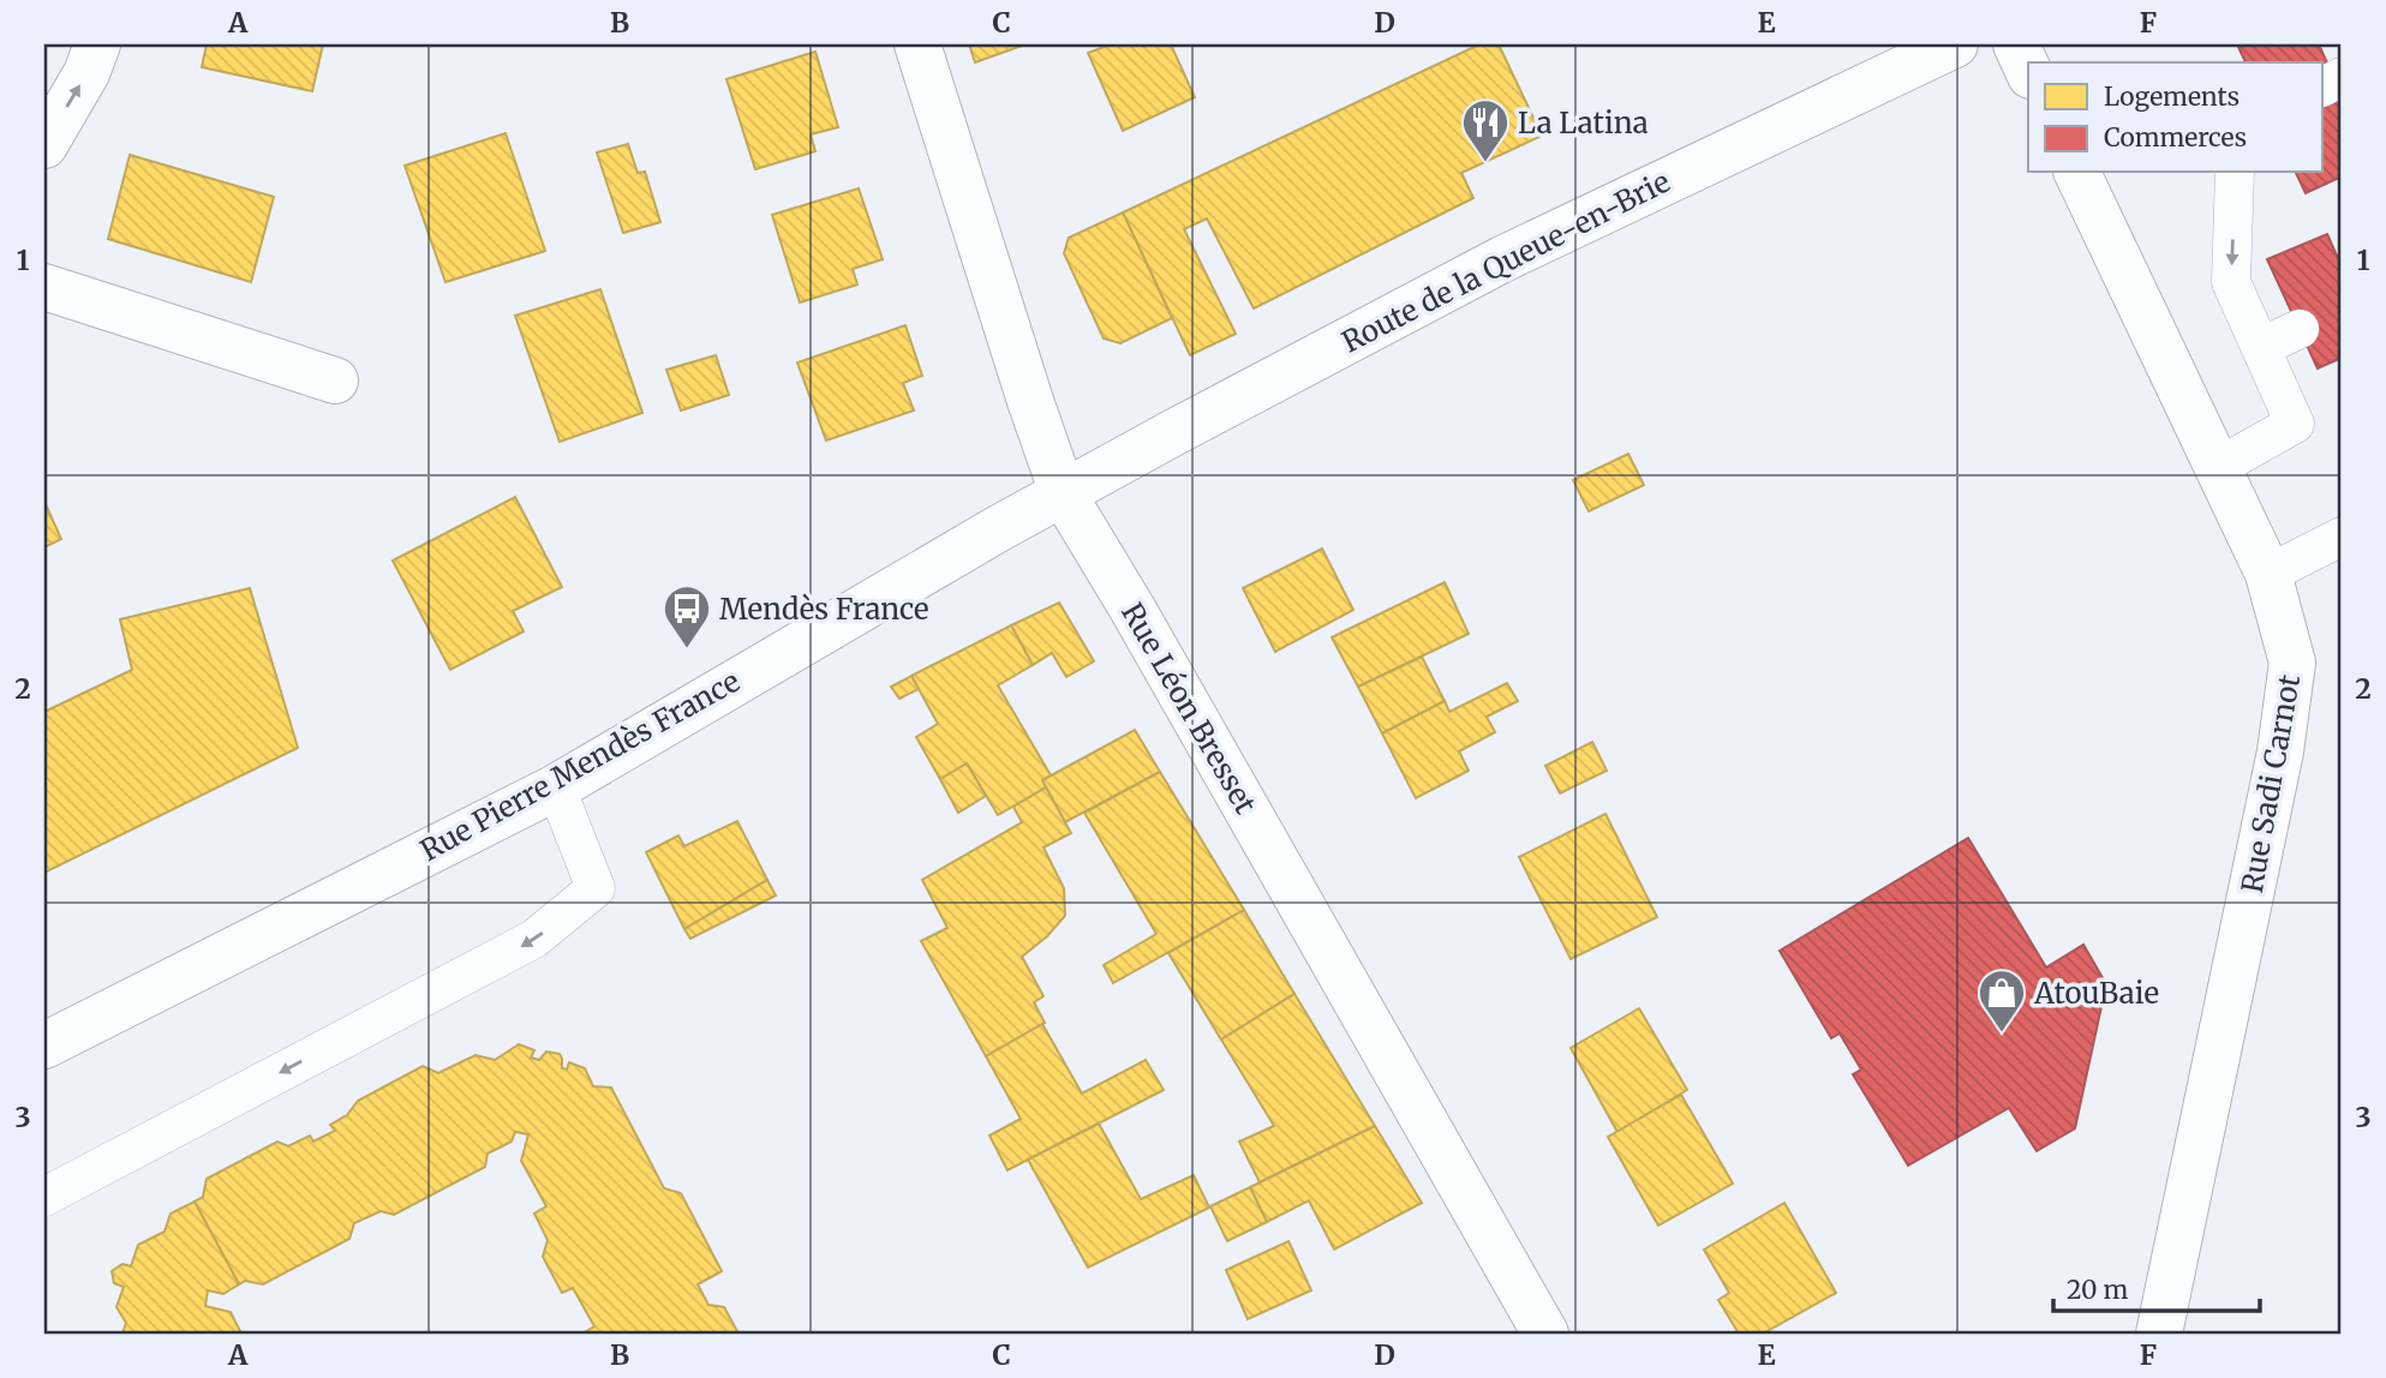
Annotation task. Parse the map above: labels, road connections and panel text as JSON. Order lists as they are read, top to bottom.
{
  "streets": {
    "street": [
      "Route de la Queue-en-Brie",
      "Rue Léon Bresset",
      "Rue Pierre Mendès France",
      "Rue Sadi Carnot"
    ]
  },
  "crossings": [
    ["Route de la Queue-en-Brie", "Rue Léon Bresset"],
    ["Route de la Queue-en-Brie", "Rue Pierre Mendès France"],
    ["Rue Léon Bresset", "Rue Pierre Mendès France"]
  ],
  "places": {
    "restaurant": ["La Latina"],
    "bus stop": ["Mendès France"],
    "shop": ["AtouBaie"]
  },
  "legend": ["Logements", "Commerces"],
  "scale_bar": "20 m",
  "grid": {
    "columns": [
      "A",
      "B",
      "C",
      "D",
      "E",
      "F"
    ],
    "rows": ["1", "2", "3"]
  }
}
